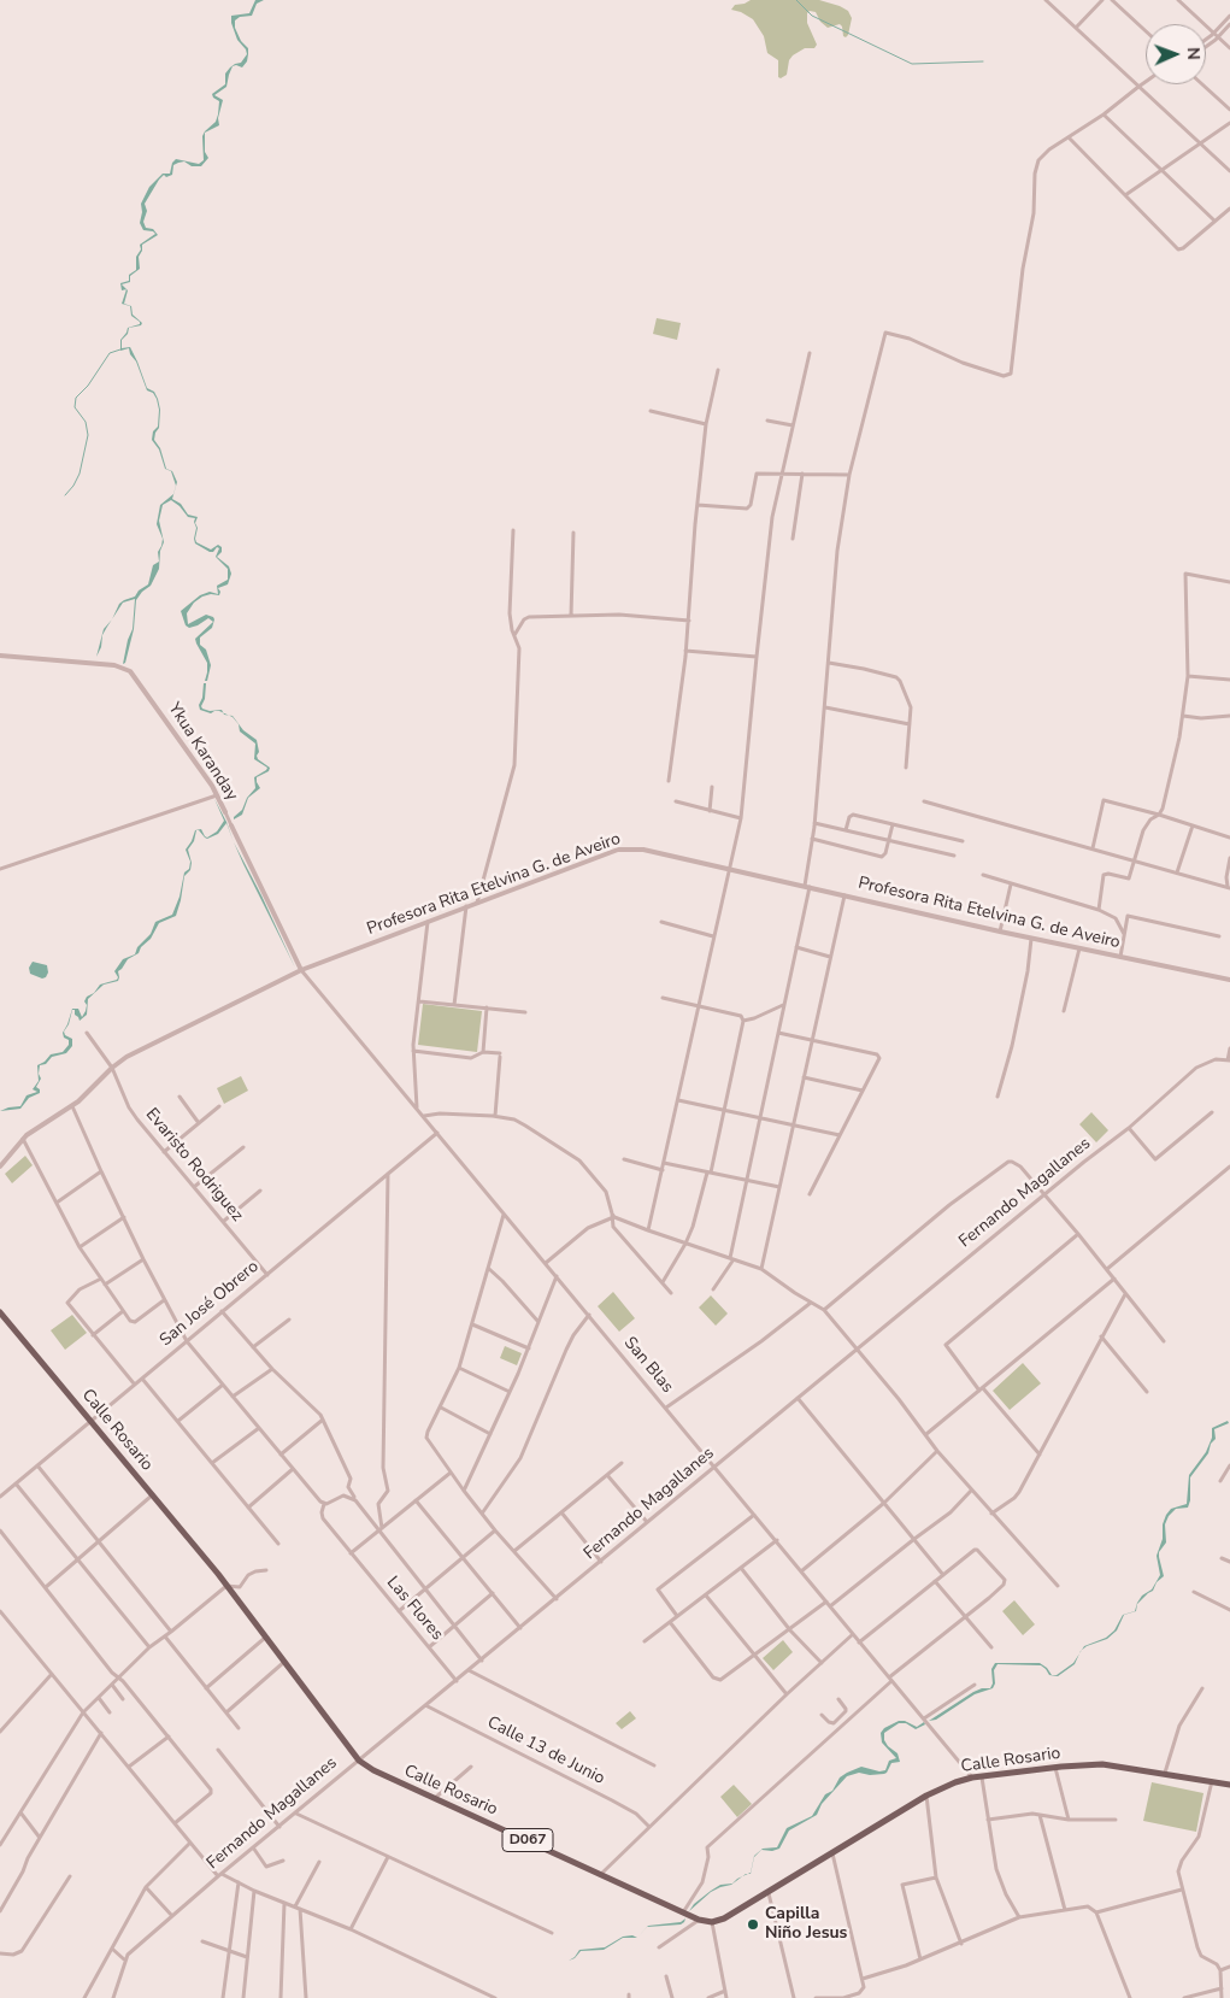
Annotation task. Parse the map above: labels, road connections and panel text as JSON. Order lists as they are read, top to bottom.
{
  "streets": {
    "main road": ["Calle Rosario", "D067"],
    "street": [
      "Ykua Karanday",
      "Profesora Rita Etelvina G. de Aveiro",
      "Evaristo Rodriguez",
      "Fernando Magallanes",
      "San José Obrero",
      "San Blas",
      "Las Flores",
      "Calle 13 de Junio"
    ]
  },
  "crossings": [
    ["Ykua Karanday", "Profesora Rita Etelvina G. de Aveiro"],
    ["Ykua Karanday", "San Blas"],
    ["Profesora Rita Etelvina G. de Aveiro", "Evaristo Rodriguez"],
    ["Profesora Rita Etelvina G. de Aveiro", "San Blas"],
    ["Evaristo Rodriguez", "San José Obrero"],
    ["Fernando Magallanes", "San Blas"],
    ["Fernando Magallanes", "Calle Rosario"],
    ["Fernando Magallanes", "Las Flores"],
    ["Fernando Magallanes", "Calle 13 de Junio"],
    ["San José Obrero", "San Blas"],
    ["San José Obrero", "Calle Rosario"],
    ["San Blas", "Calle Rosario"]
  ],
  "places": ["Capilla Niño Jesus"],
  "north": "right"
}
